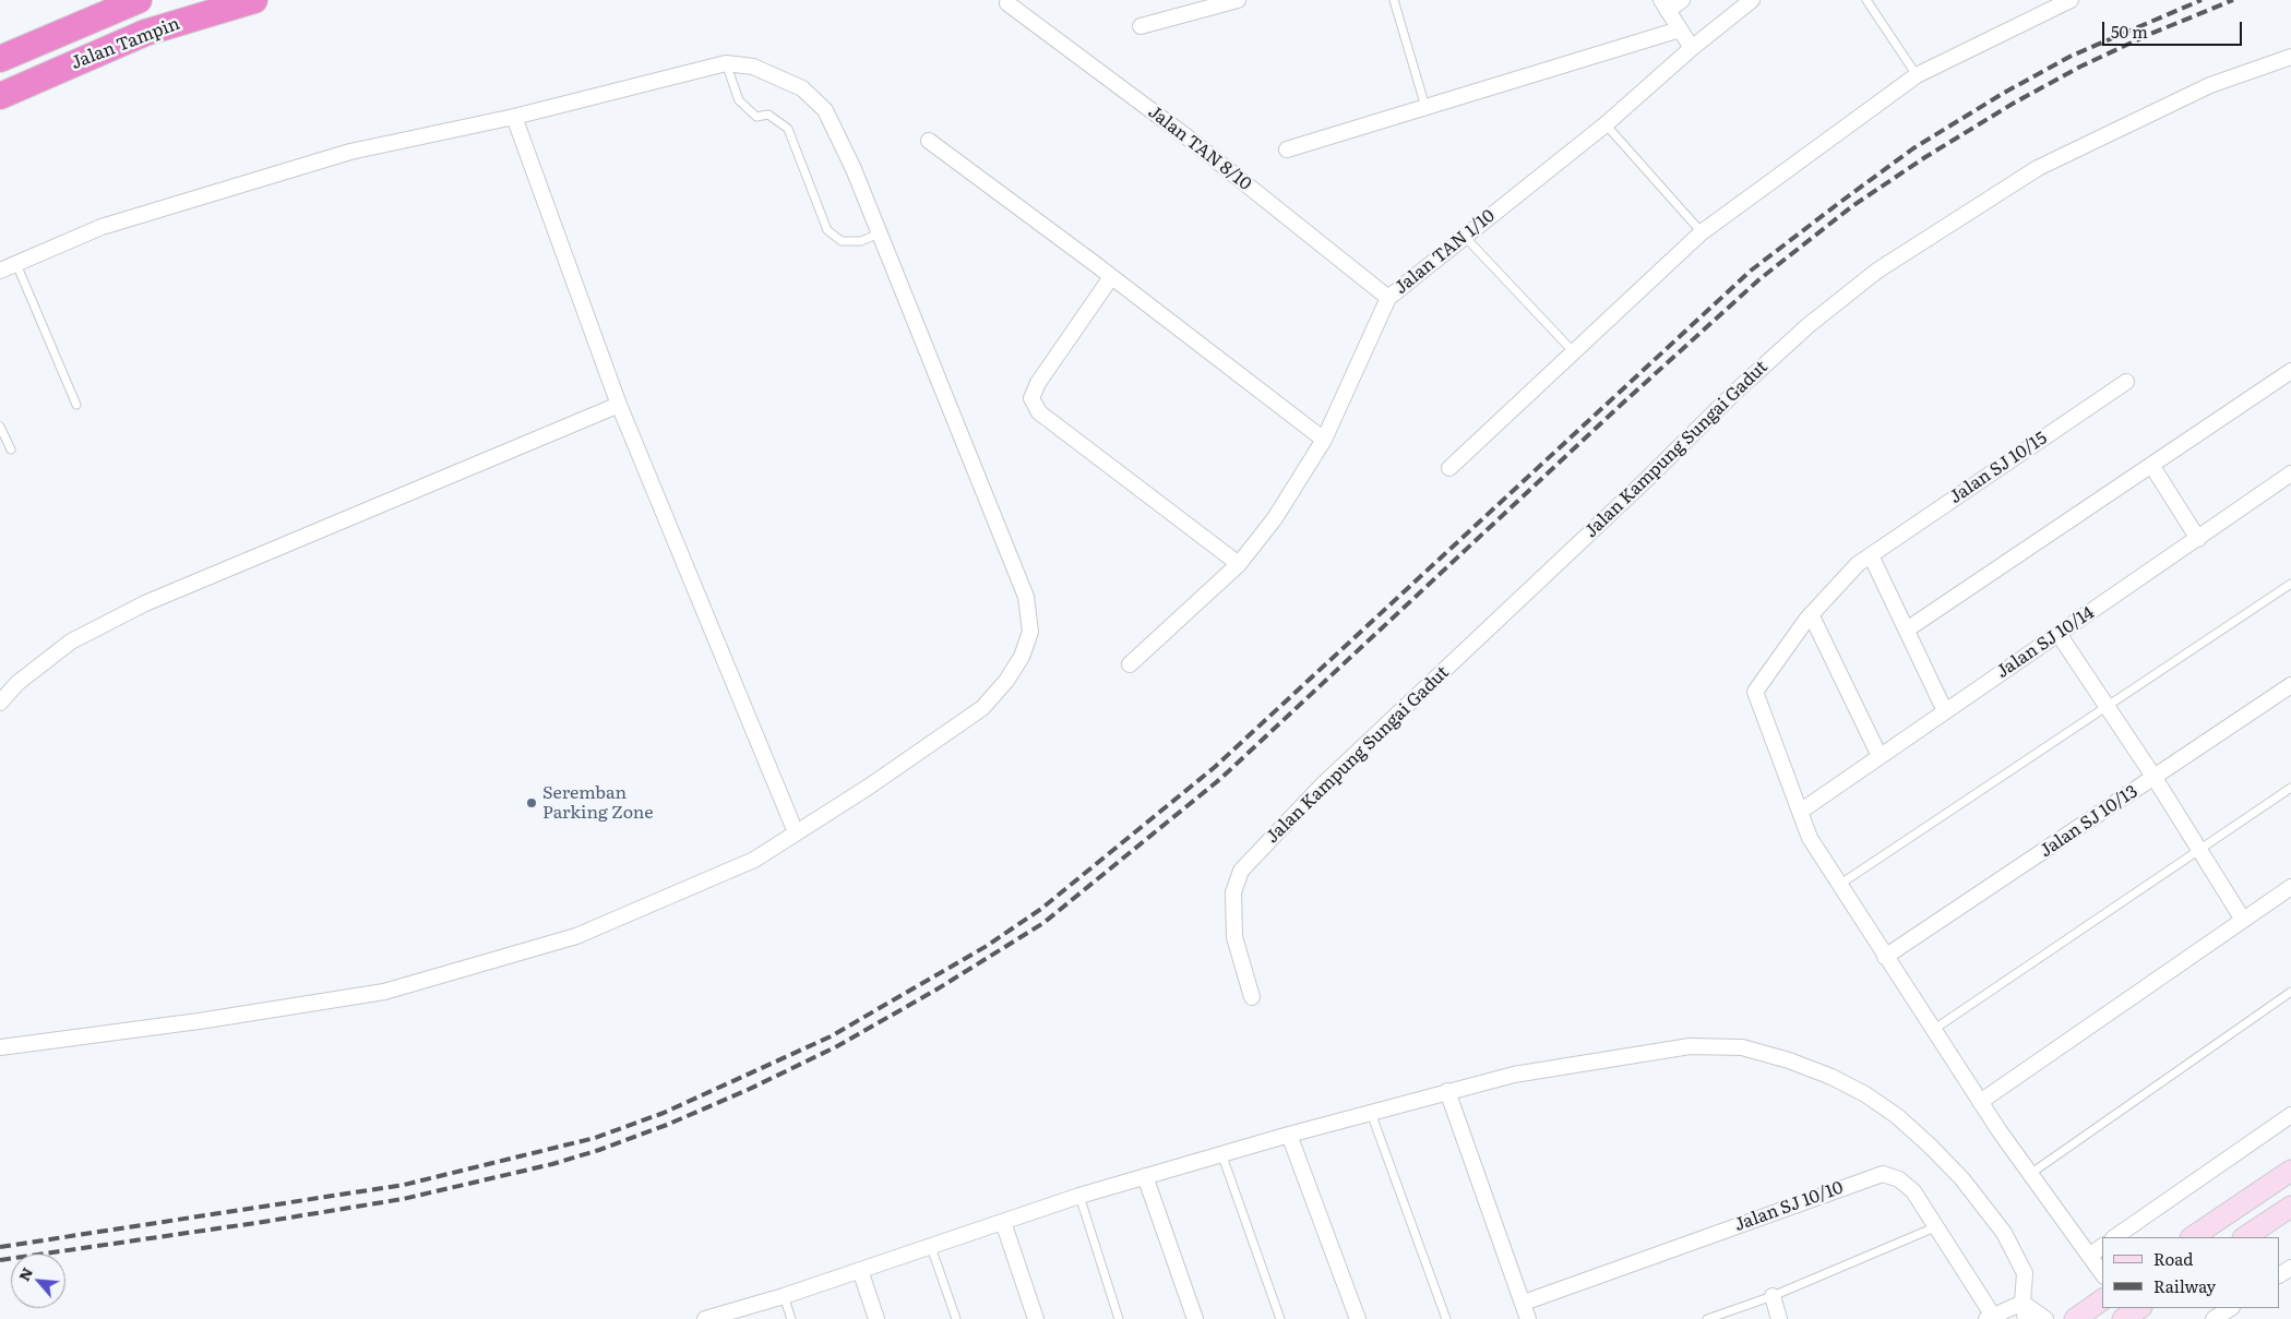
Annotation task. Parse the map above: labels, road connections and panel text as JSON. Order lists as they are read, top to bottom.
{
  "streets": {
    "highway": ["Jalan Tampin"],
    "street": [
      "Jalan TAN 8/10",
      "Jalan TAN 1/10",
      "Jalan Kampung Sungai Gadut",
      "Jalan SJ 10/15",
      "Jalan SJ 10/14",
      "Jalan SJ 10/13",
      "Jalan SJ 10/10"
    ]
  },
  "crossings": [
    ["Jalan TAN 8/10", "Jalan TAN 1/10"],
    ["Jalan SJ 10/15", "Jalan SJ 10/14"]
  ],
  "places": ["Seremban Parking Zone"],
  "legend": ["Road", "Railway"],
  "scale_bar": "50 m",
  "north": "top left"
}
